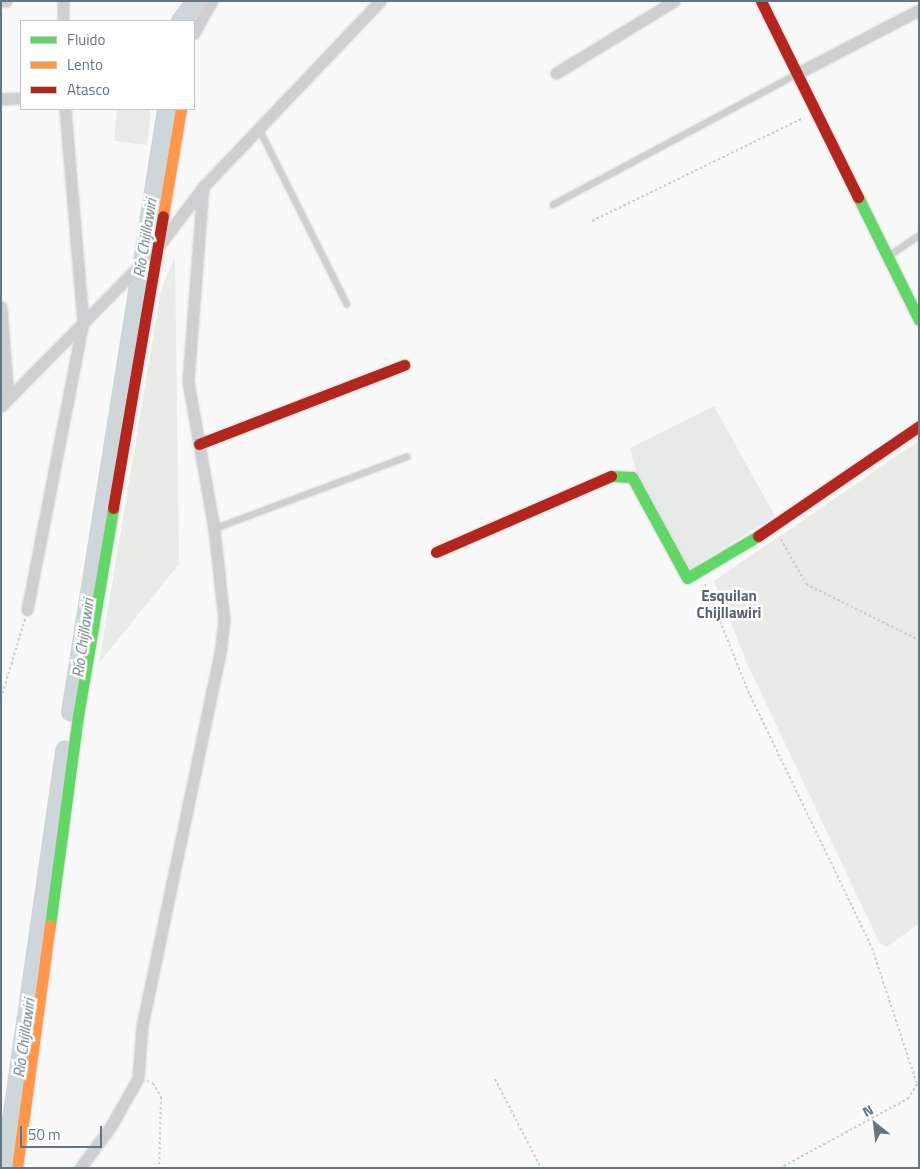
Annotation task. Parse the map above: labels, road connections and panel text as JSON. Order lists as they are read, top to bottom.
{
  "districts": ["Esquilan Chijllawiri"],
  "water": ["Río Chijllawiri"],
  "legend": ["Fluido", "Lento", "Atasco"],
  "scale_bar": "50 m",
  "north": "top left"
}
